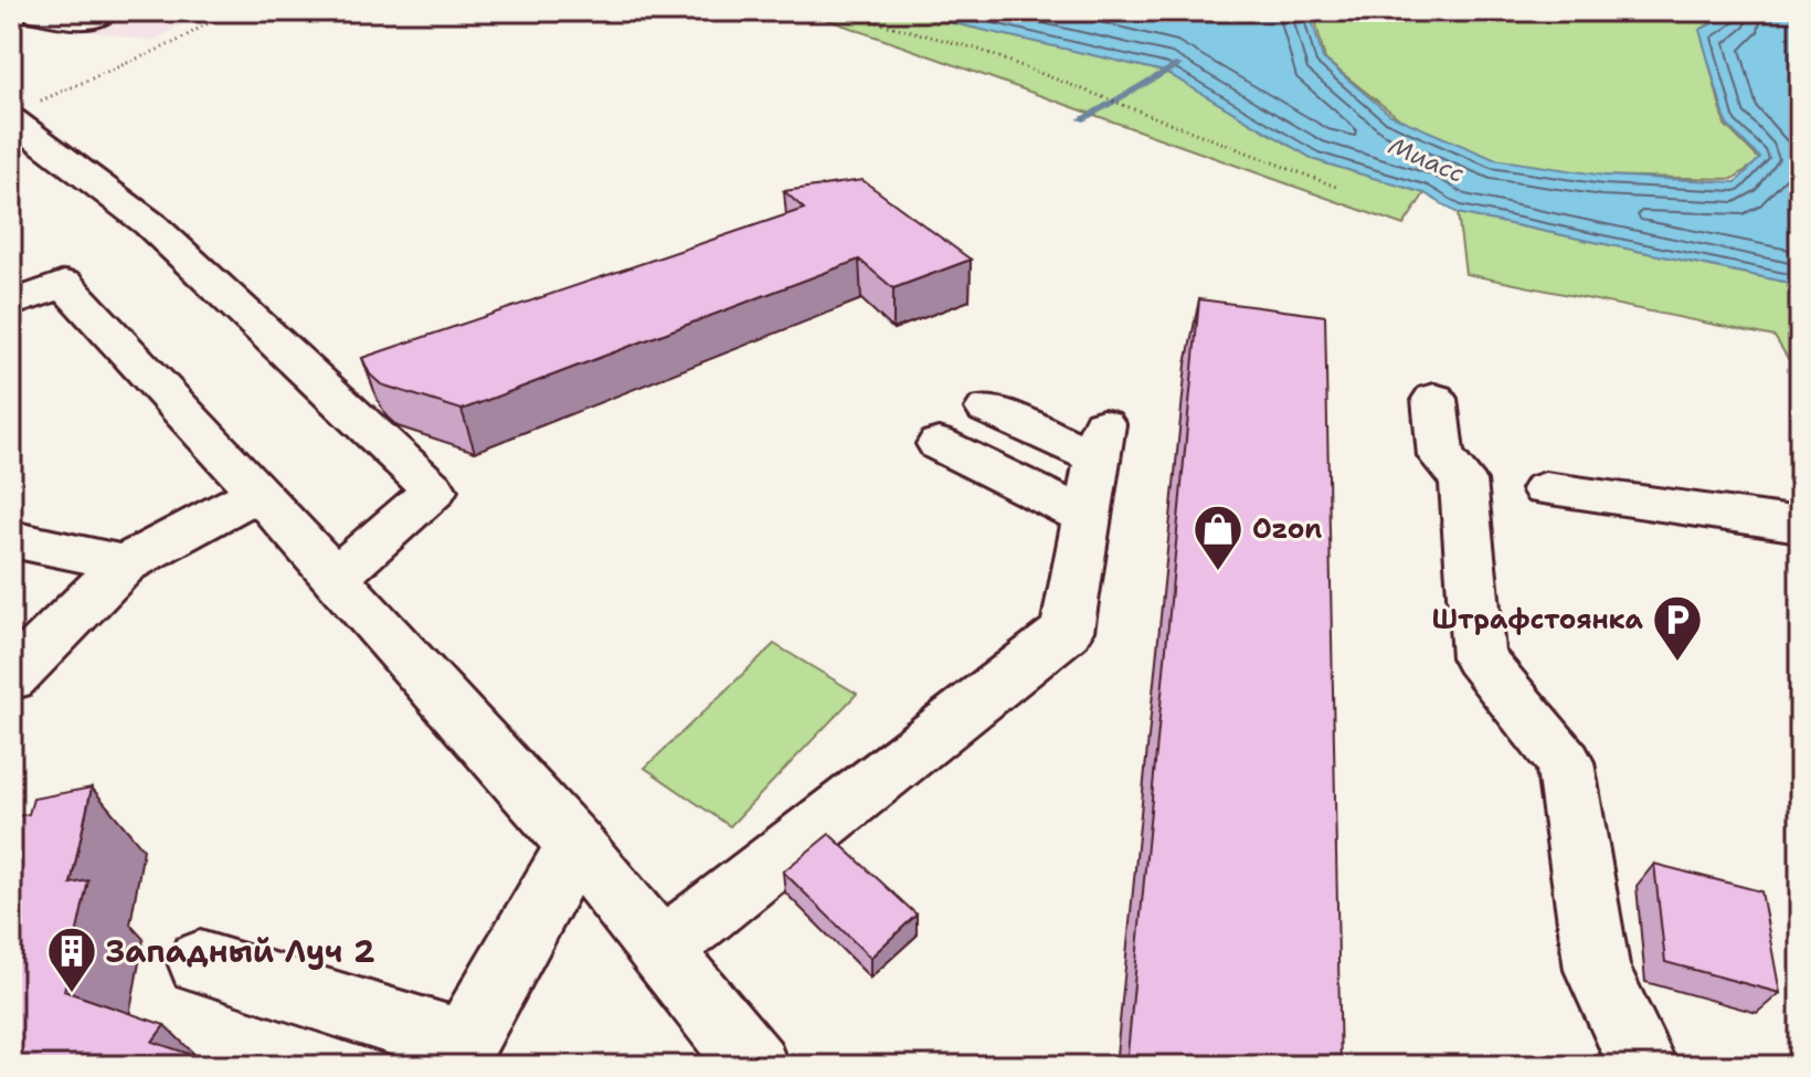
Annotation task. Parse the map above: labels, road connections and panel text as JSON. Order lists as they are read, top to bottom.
{
  "water": ["Миасс"],
  "places": {
    "shop": ["Ozon"],
    "parking": ["Штрафстоянка"],
    "building": ["Западный Луч 2"]
  }
}
